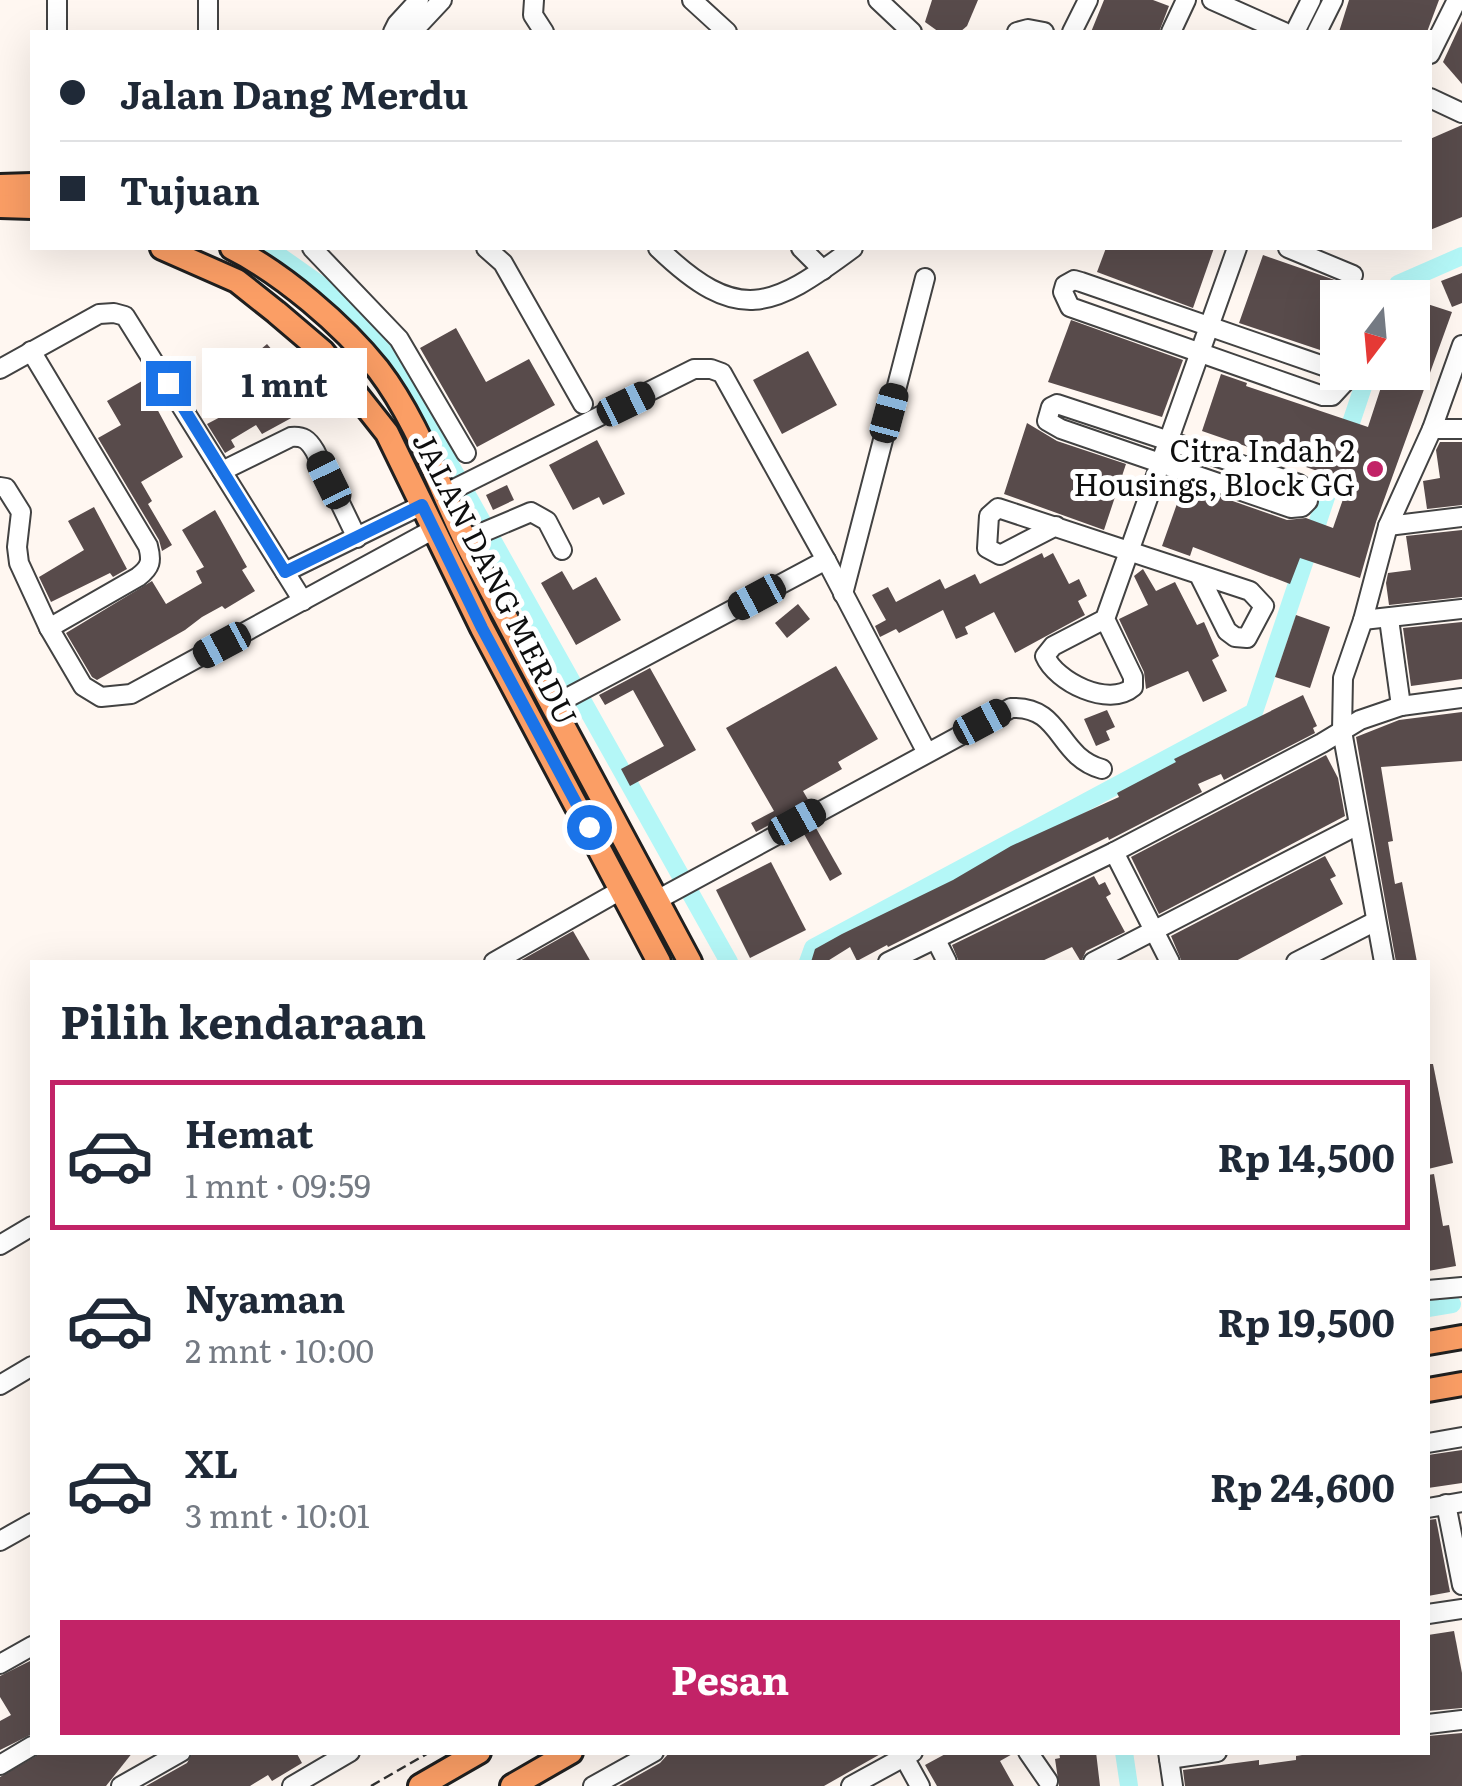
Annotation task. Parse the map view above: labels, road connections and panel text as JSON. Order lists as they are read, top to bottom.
{
  "streets": {
    "main road": ["JALAN DANG MERDU"]
  },
  "places": ["Citra Indah 2 Housings, Block GG"],
  "north": "bottom",
  "page": {
    "banner": ["Jalan Dang Merdu", "Tujuan"],
    "bubble": "1 mnt",
    "heading": "Pilih kendaraan",
    "list": [
      {
        "name": "Hemat",
        "note": "1 mnt · 09:59",
        "value": "Rp 14,500"
      },
      {
        "name": "Nyaman",
        "note": "2 mnt · 10:00",
        "value": "Rp 19,500"
      },
      {
        "name": "XL",
        "note": "3 mnt · 10:01",
        "value": "Rp 24,600"
      }
    ],
    "buttons": "Pesan"
  }
}
